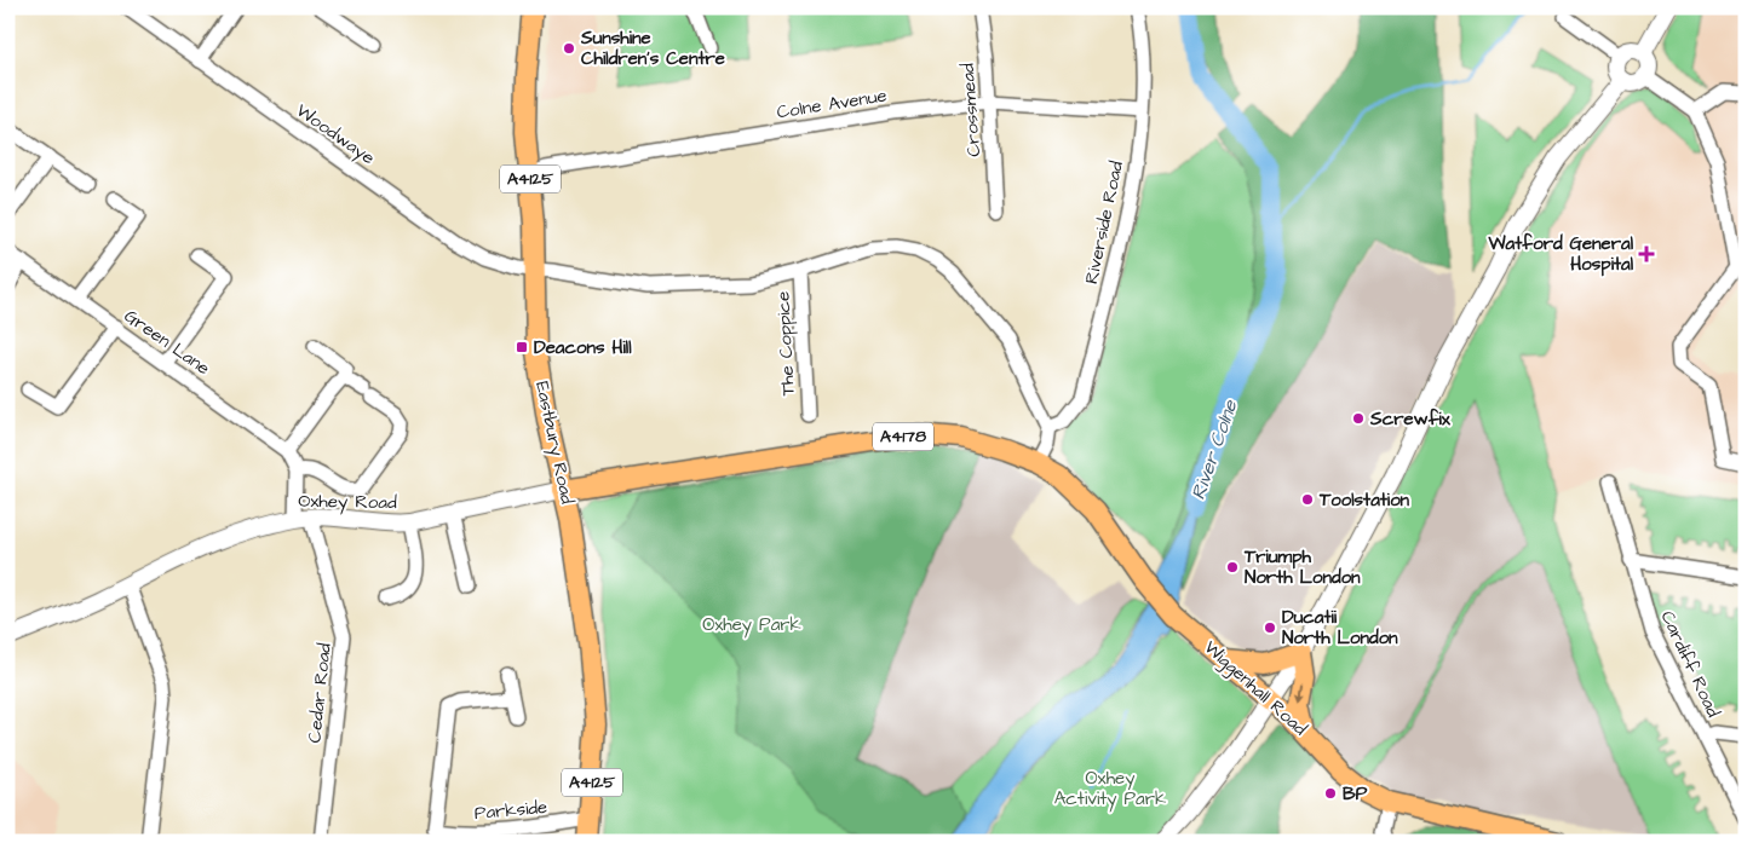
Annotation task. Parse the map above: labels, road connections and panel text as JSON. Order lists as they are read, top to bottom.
{
  "streets": {
    "main road": [
      "A4125",
      "A4178",
      "Eastbury Road",
      "Wiggenhall Road"
    ],
    "street": [
      "Colne Avenue",
      "Crossmead",
      "Woodwaye",
      "Riverside Road",
      "Green Lane",
      "The Coppice",
      "Oxhey Road",
      "Cardiff Road",
      "Cedar Road",
      "Parkside"
    ]
  },
  "crossings": [
    ["Colne Avenue", "Crossmead"],
    ["Colne Avenue", "Riverside Road"],
    ["Colne Avenue", "Eastbury Road"],
    ["Woodwaye", "Riverside Road"],
    ["Woodwaye", "The Coppice"],
    ["Woodwaye", "Eastbury Road"],
    ["A4178", "Eastbury Road"],
    ["A4178", "Oxhey Road"],
    ["A4178", "Wiggenhall Road"],
    ["Eastbury Road", "Oxhey Road"],
    ["Eastbury Road", "Parkside"],
    ["Oxhey Road", "Cedar Road"]
  ],
  "water": ["River Colne"],
  "parks": ["Oxhey Park", "Oxhey Activity Park"],
  "places": {
    "other": [
      "Sunshine Children's Centre",
      "Screwfix",
      "Toolstation",
      "Triumph North London",
      "Ducatii North London",
      "BP"
    ],
    "health": ["Watford General Hospital"],
    "transit": ["Deacons Hill"]
  }
}
